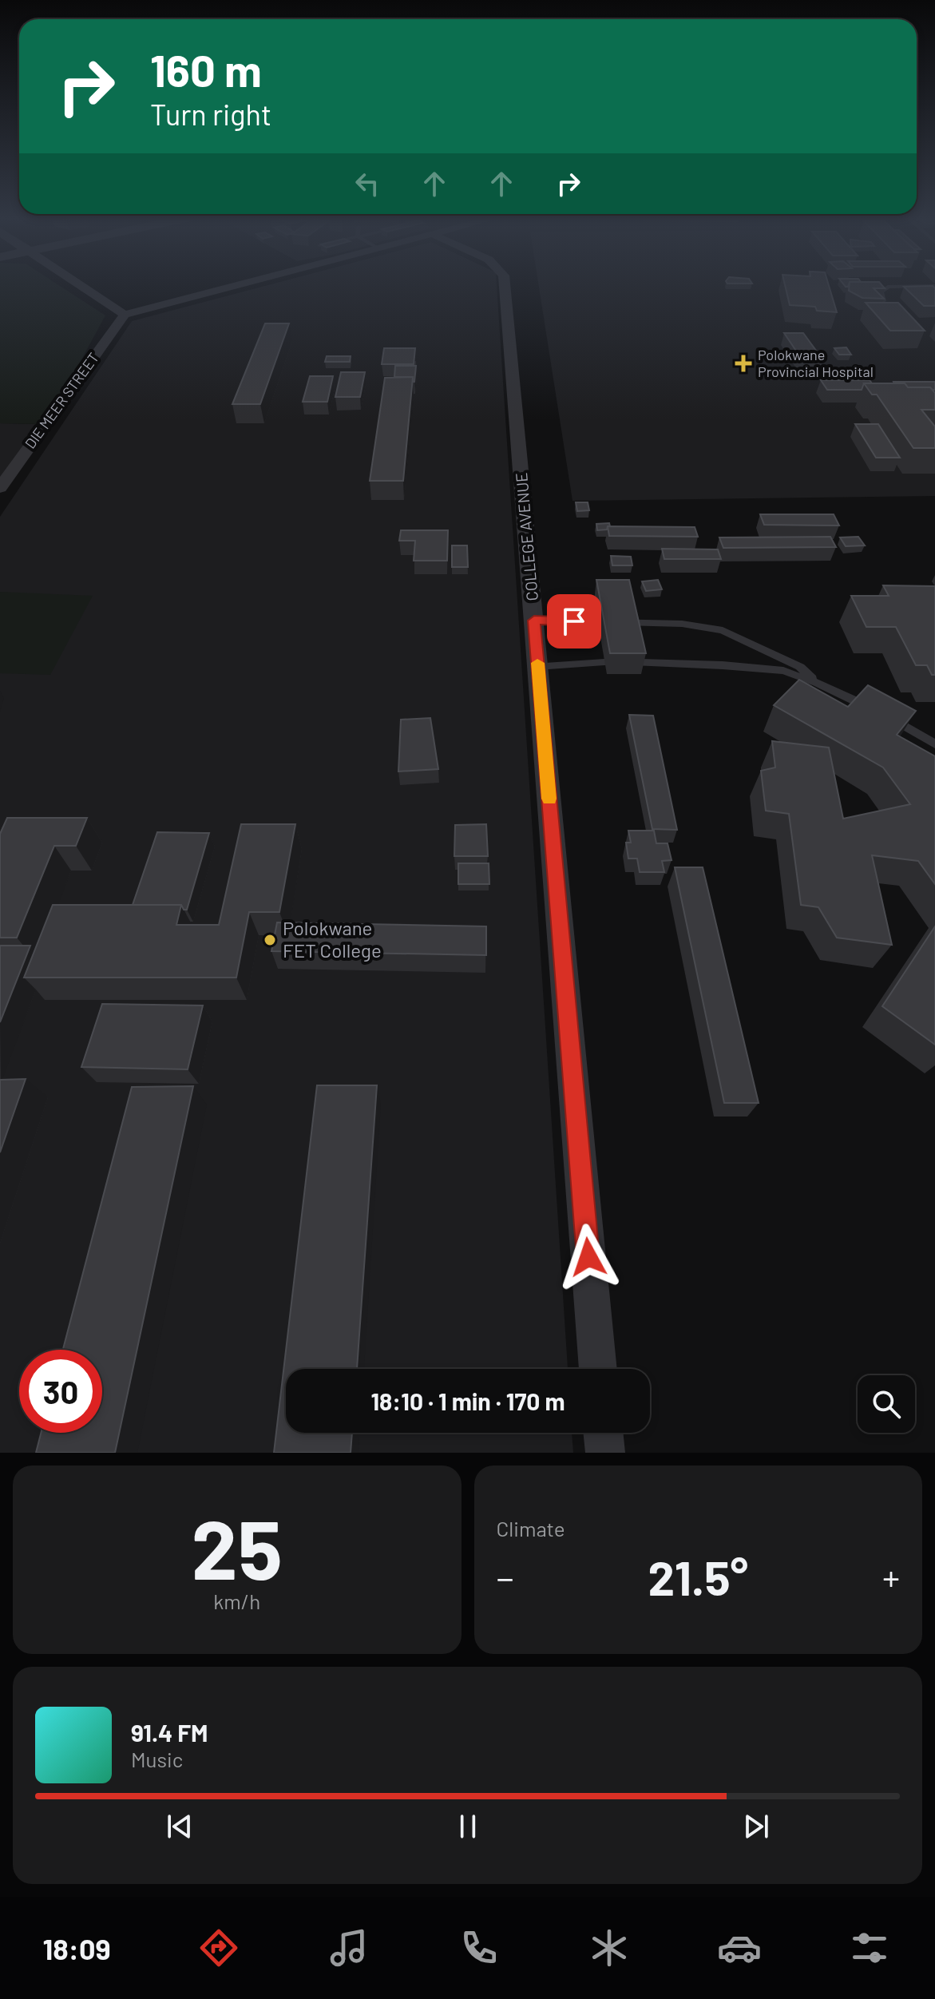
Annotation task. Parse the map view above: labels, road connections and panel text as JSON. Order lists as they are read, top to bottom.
{
  "streets": {
    "street": ["DIE MEER STREET", "COLLEGE AVENUE"]
  },
  "places": {
    "health": ["Polokwane Provincial Hospital"],
    "other": ["Polokwane FET College"]
  },
  "page": {
    "turn": ["160 m", "Turn right"],
    "limit": "30",
    "trip": "18:10 · 1 min · 170 m",
    "tile": [
      ["25", "km/h"],
      "Climate"
    ],
    "heat": ["−", "21.5°", "+"],
    "song": ["91.4 FM", "Music"],
    "tabs": "18:09"
  }
}
